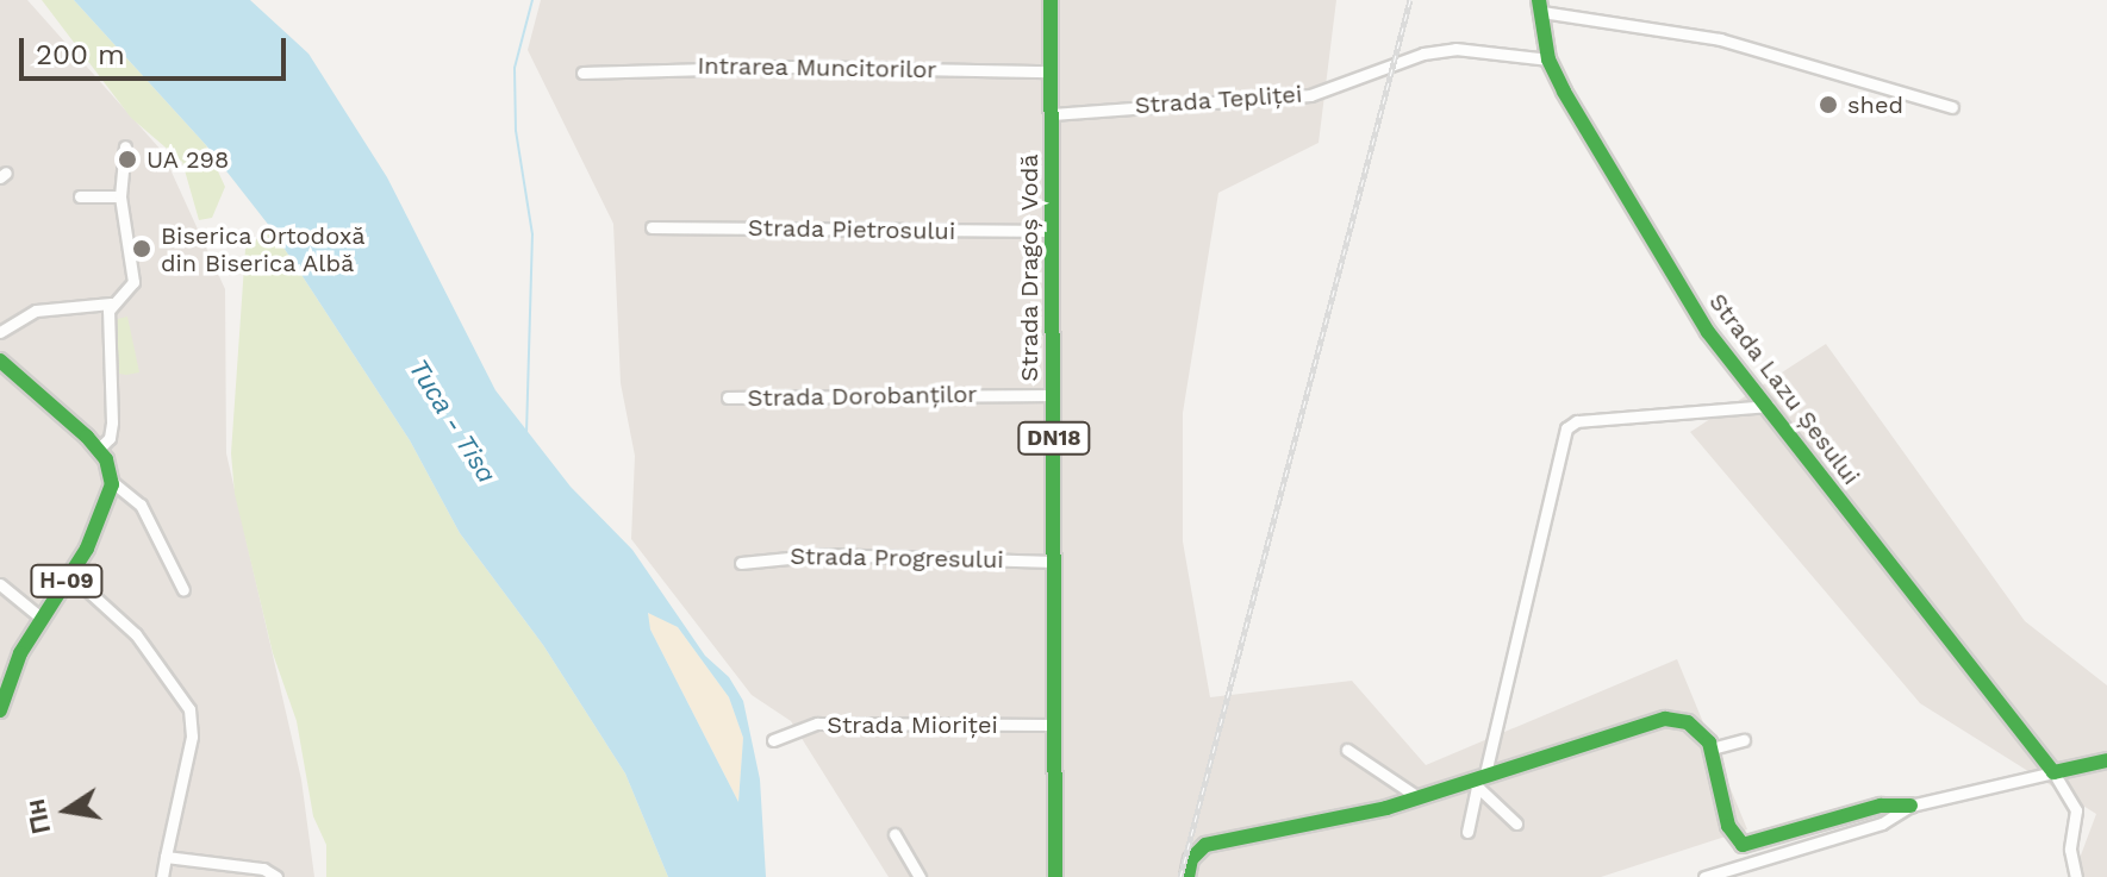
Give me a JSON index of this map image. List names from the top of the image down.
{
  "streets": {
    "street": [
      "Intrarea Muncitorilor",
      "Strada Tepliței",
      "Strada Pietrosului",
      "Strada Dragoș Vodă",
      "Strada Lazu Șesului",
      "Strada Dorobanților",
      "DN18",
      "Strada Progresului",
      "Н-09",
      "Strada Mioriței"
    ]
  },
  "crossings": [
    ["Intrarea Muncitorilor", "Strada Dragoș Vodă"],
    ["Strada Tepliței", "Strada Dragoș Vodă"],
    ["Strada Tepliței", "Strada Lazu Șesului"],
    ["Strada Pietrosului", "Strada Dragoș Vodă"],
    ["Strada Dragoș Vodă", "Strada Dorobanților"],
    ["Strada Dragoș Vodă", "Strada Progresului"],
    ["Strada Dragoș Vodă", "Strada Mioriței"]
  ],
  "water": ["Тиса - Tisa"],
  "places": ["shed", "UA 298", "Biserica Ortodoxă din Biserica Albă"],
  "scale_bar": "200 m",
  "north": "left"
}
